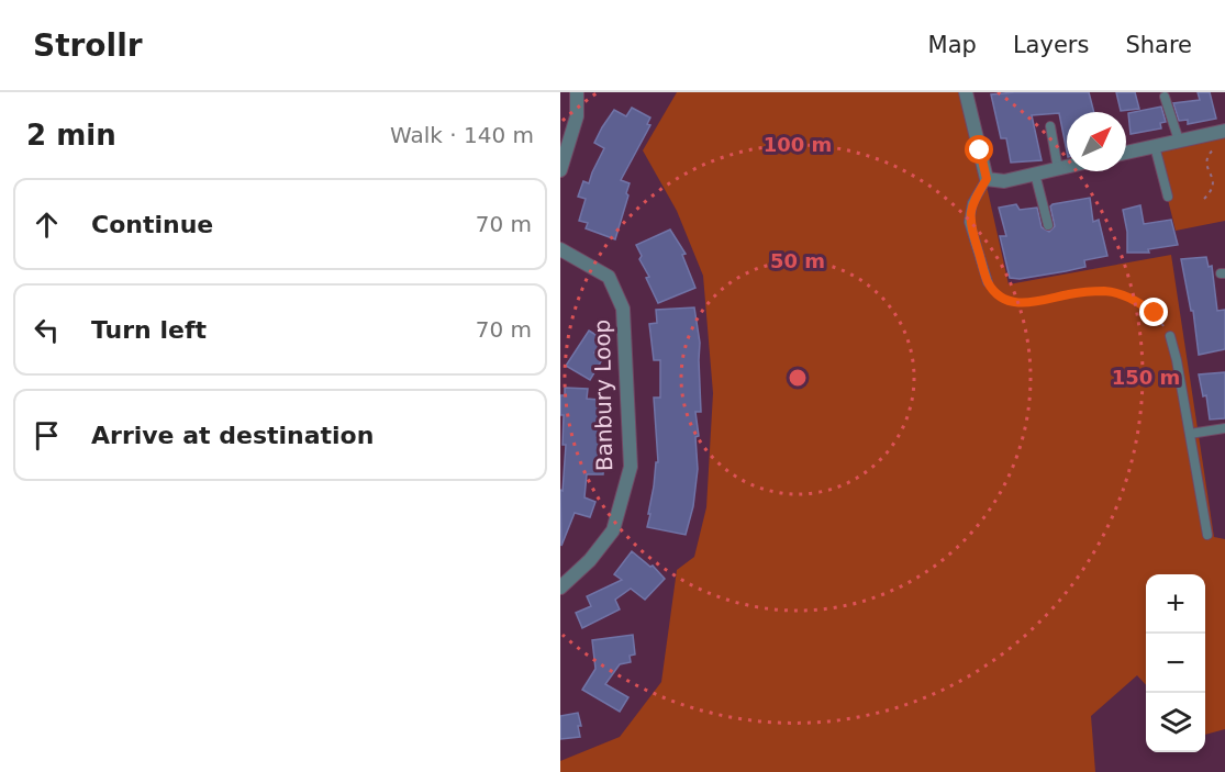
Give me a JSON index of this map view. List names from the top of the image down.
{
  "streets": {
    "street": ["Banbury Loop"]
  },
  "north": "top right",
  "page": {
    "header": "Strollr",
    "nav": ["Map", "Layers", "Share"],
    "heading": ["2 min", "Walk · 140 m"],
    "list": [
      ["Continue", "70 m"],
      ["Turn left", "70 m"],
      "Arrive at destination"
    ],
    "map_buttons": ["+", "−"]
  },
  "rings": ["100 m", "50 m", "150 m"]
}
